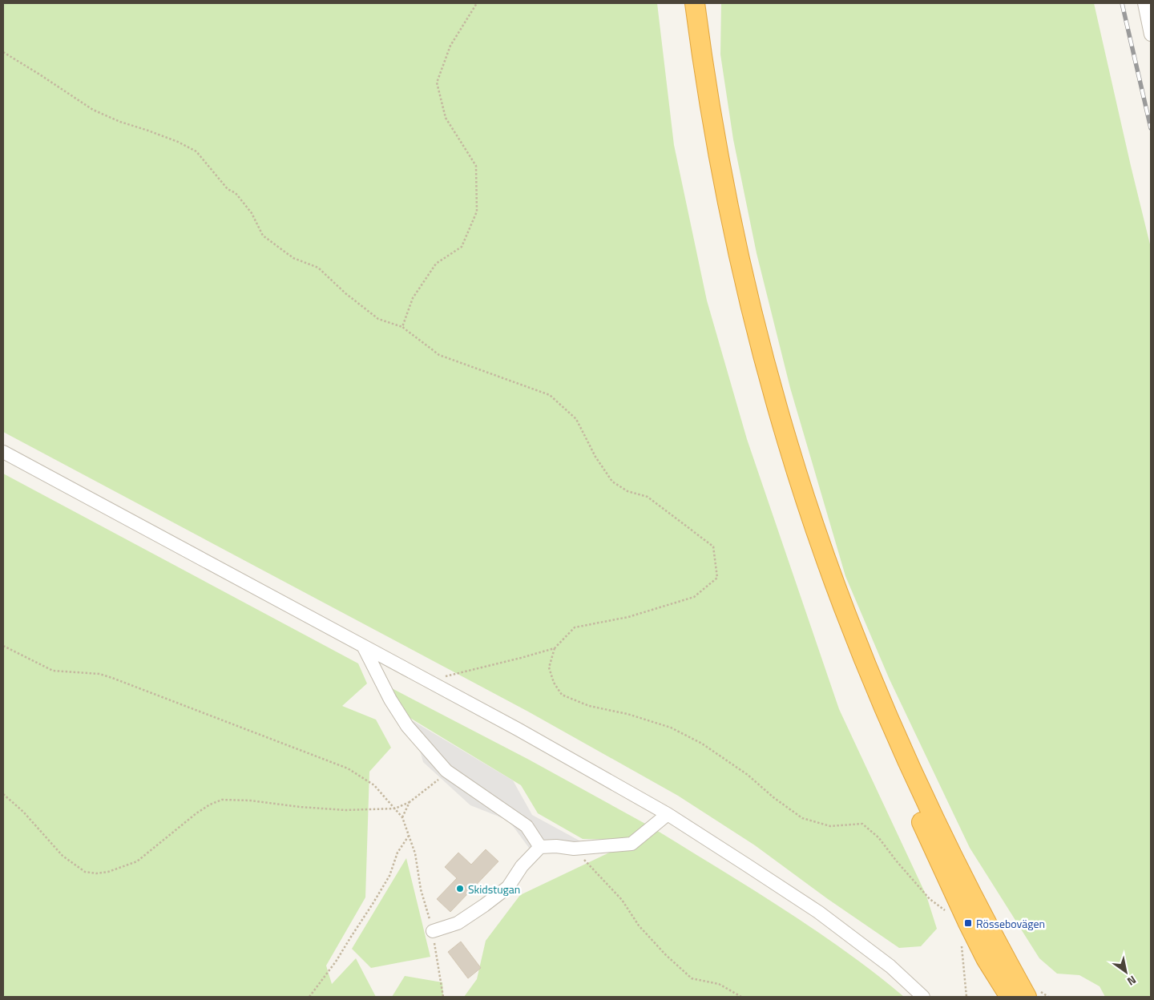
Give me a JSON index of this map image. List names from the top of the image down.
{
  "places": {
    "other": ["Skidstugan"],
    "transit": ["Rössebovägen"]
  },
  "north": "bottom right"
}
